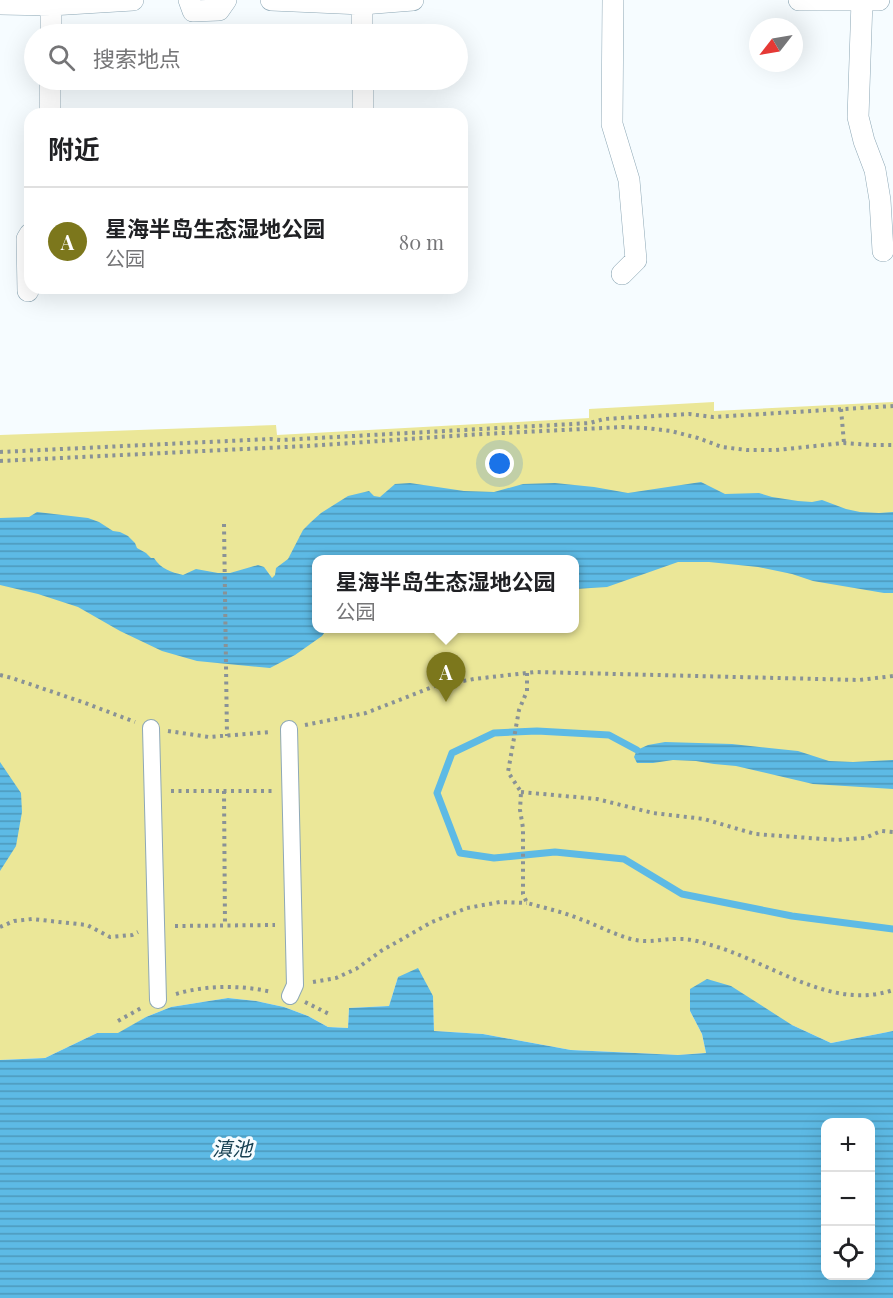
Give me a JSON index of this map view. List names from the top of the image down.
{
  "water": ["滇池"],
  "north": "bottom left",
  "page": {
    "search": "搜索地点",
    "heading": "附近",
    "list": [
      {
        "mark": "A",
        "name": "星海半岛生态湿地公园",
        "note": "公园",
        "value": "80 m"
      }
    ],
    "popup": ["星海半岛生态湿地公园", "公园"],
    "pins": "A",
    "map_buttons": ["+", "−"]
  }
}
